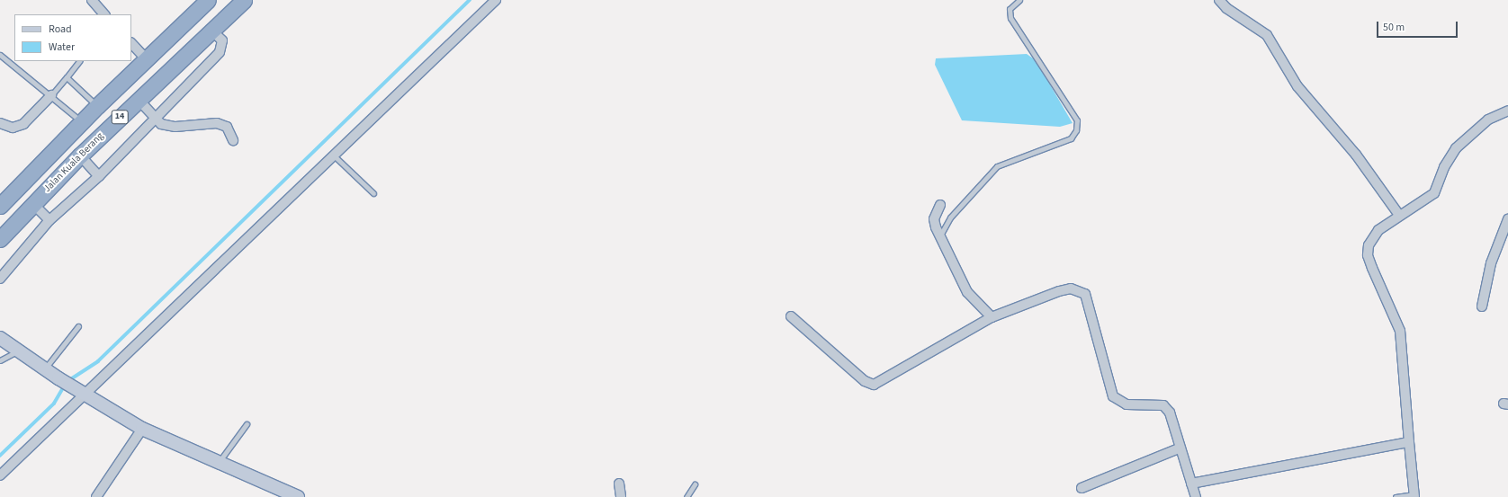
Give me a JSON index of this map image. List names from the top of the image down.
{
  "streets": {
    "highway": ["14", "Jalan Kuala Berang"]
  },
  "legend": ["Road", "Water"],
  "scale_bar": "50 m"
}
